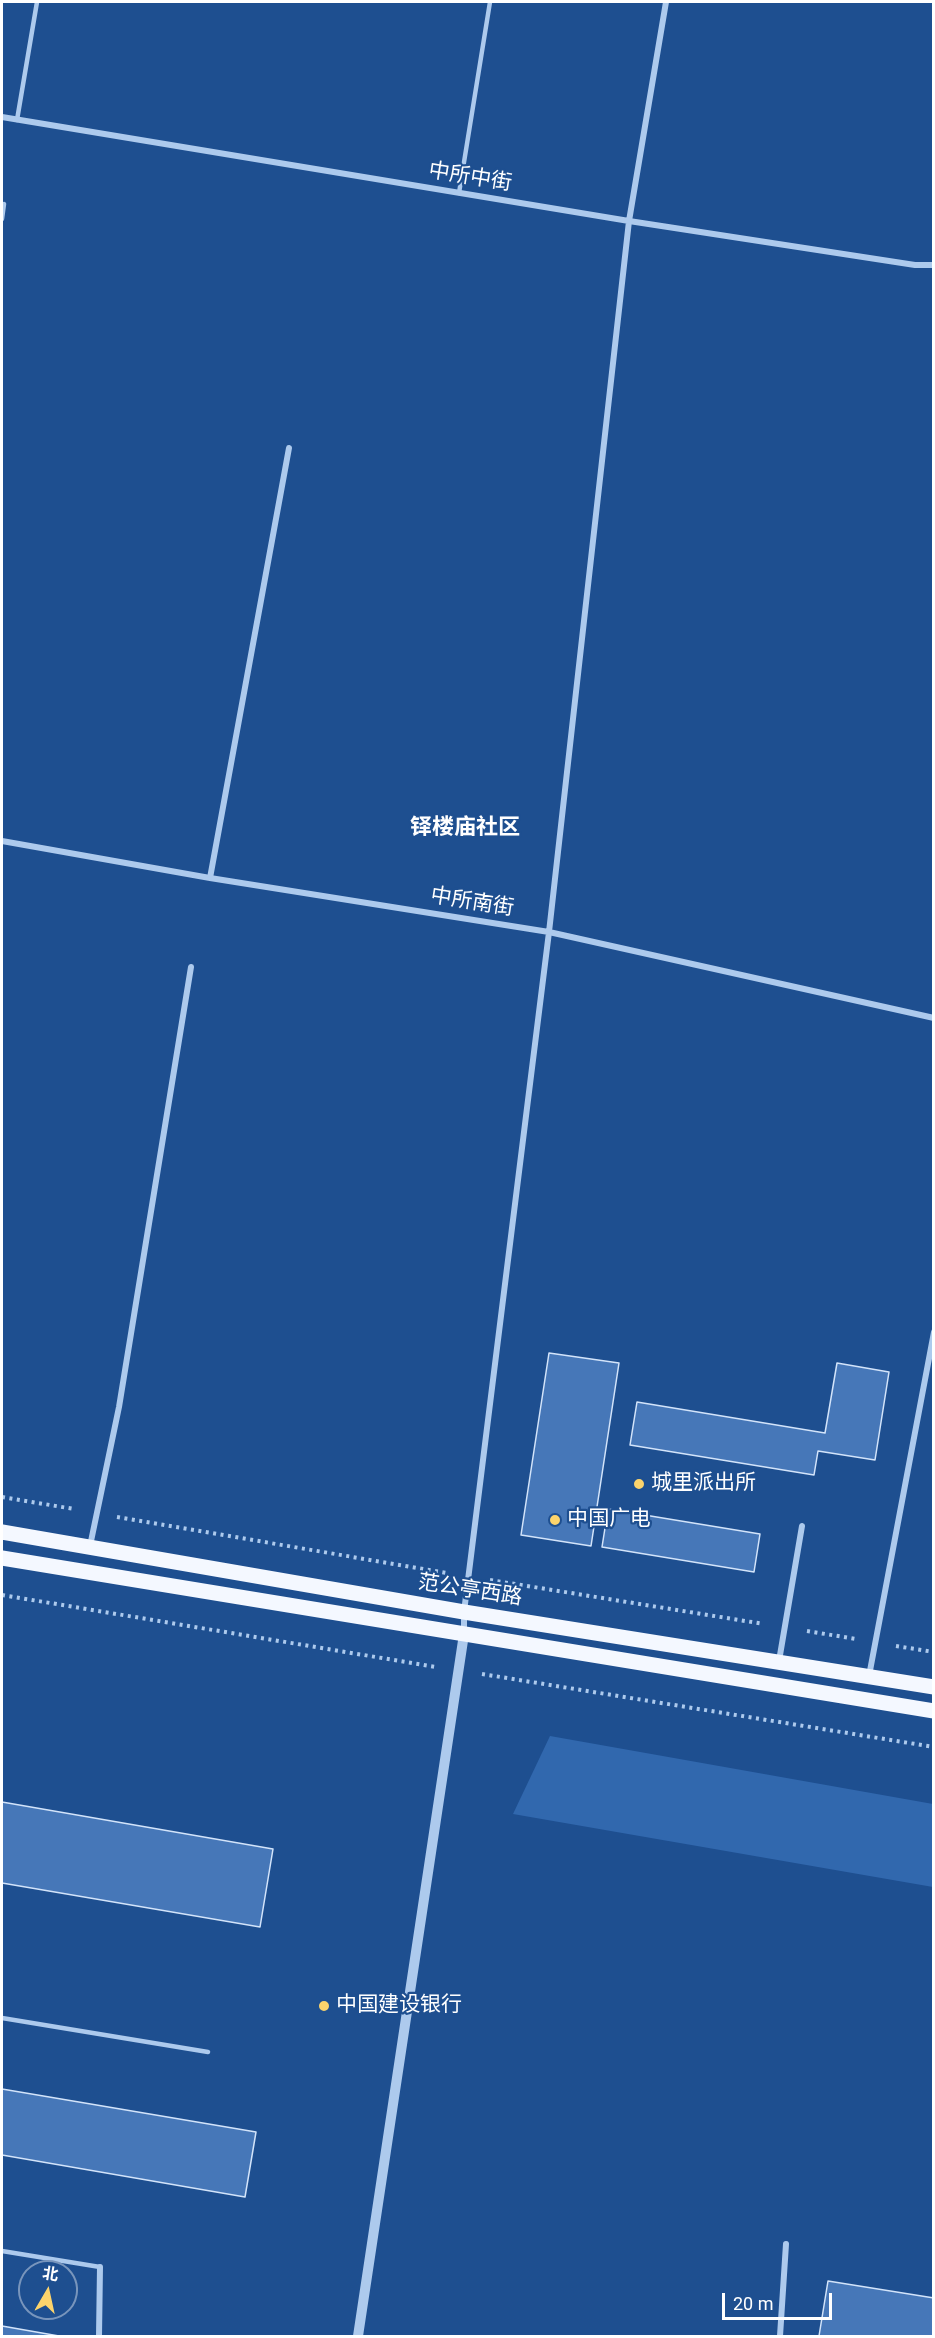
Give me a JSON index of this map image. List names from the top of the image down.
{
  "streets": {
    "main road": ["范公亭西路"],
    "street": ["中所中街", "中所南街"]
  },
  "districts": ["铎楼庙社区"],
  "places": ["城里派出所", "中国广电", "中国建设银行"],
  "scale_bar": "20 m",
  "north": "top"
}
